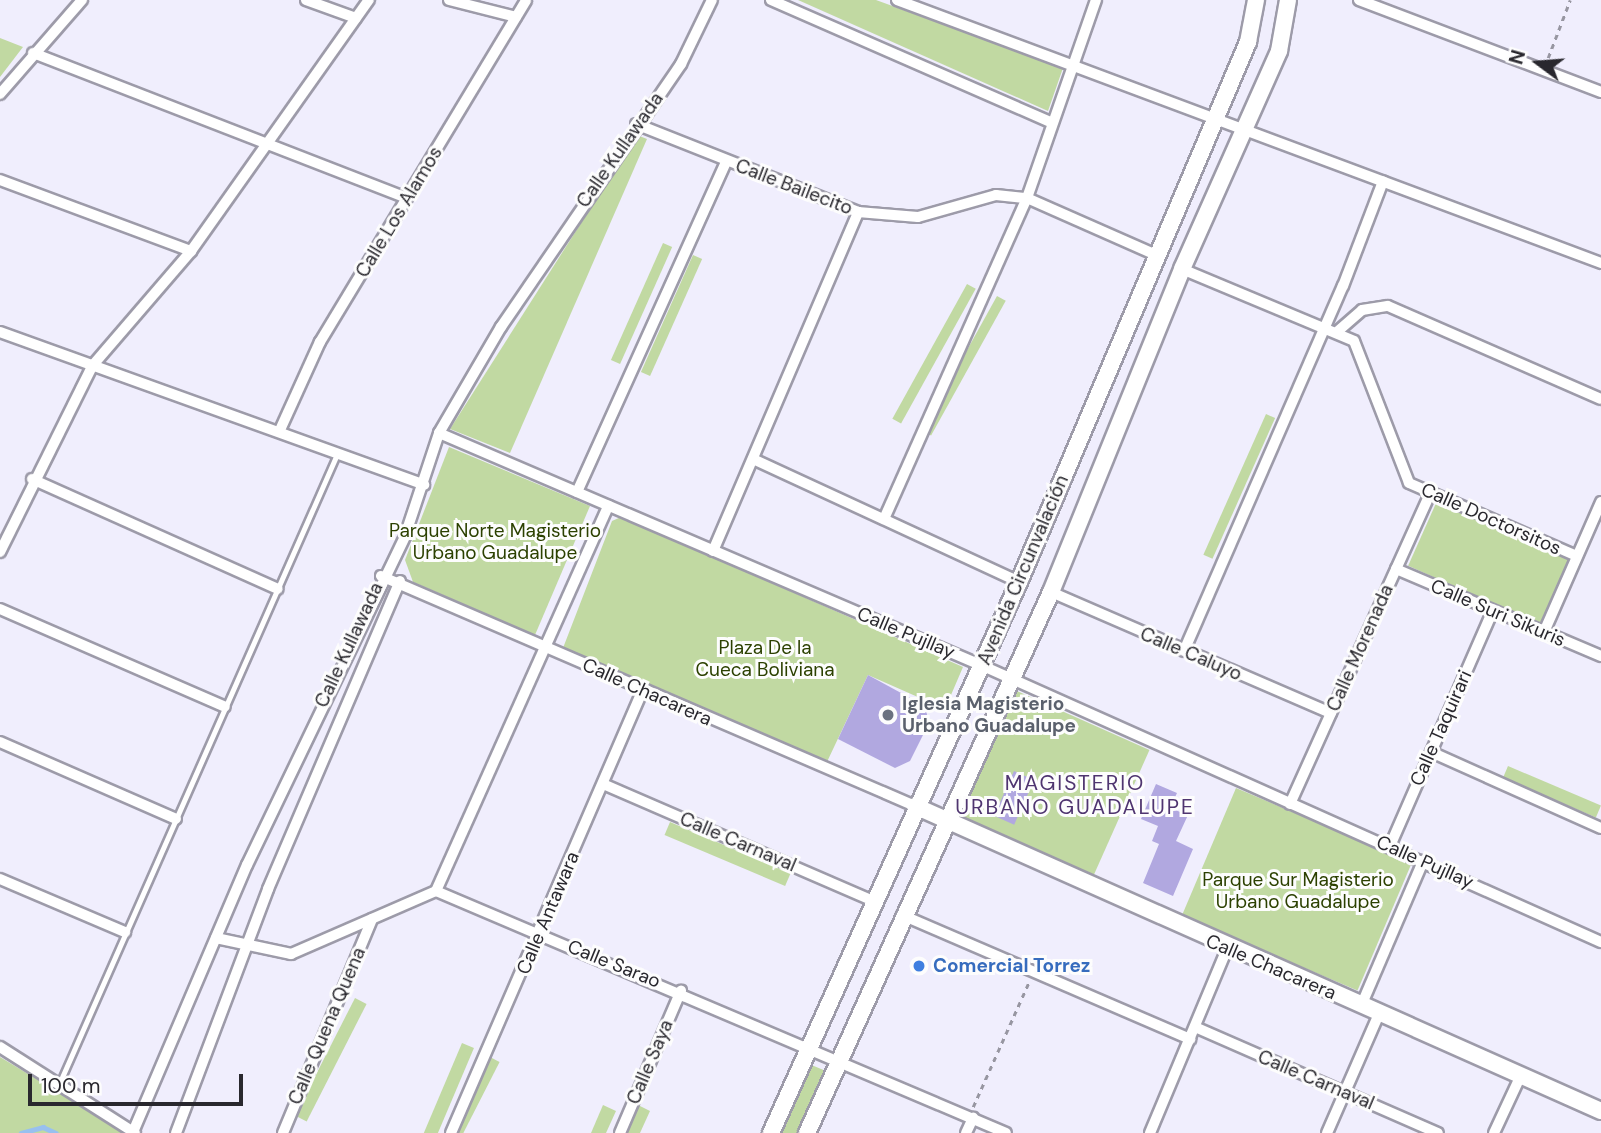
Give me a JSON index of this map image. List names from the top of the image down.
{
  "streets": {
    "main road": ["Avenida Circunvalación", "Calle Chacarera"],
    "street": [
      "Calle Kullawada",
      "Calle Bailecito",
      "Calle Los Alamos",
      "Calle Doctorsitos",
      "Calle Suri Sikuris",
      "Calle Pujllay",
      "Calle Morenada",
      "Calle Caluyo",
      "Calle Taquirari",
      "Calle Carnaval",
      "Calle Antawara",
      "Calle Sarao",
      "Calle Quena Quena",
      "Calle Saya"
    ]
  },
  "crossings": [
    ["Calle Kullawada", "Calle Bailecito"],
    ["Calle Kullawada", "Calle Pujllay"],
    ["Calle Kullawada", "Calle Chacarera"],
    ["Calle Bailecito", "Avenida Circunvalación"],
    ["Calle Doctorsitos", "Calle Morenada"],
    ["Avenida Circunvalación", "Calle Pujllay"],
    ["Avenida Circunvalación", "Calle Caluyo"],
    ["Avenida Circunvalación", "Calle Chacarera"],
    ["Avenida Circunvalación", "Calle Carnaval"],
    ["Avenida Circunvalación", "Calle Sarao"],
    ["Calle Suri Sikuris", "Calle Morenada"],
    ["Calle Suri Sikuris", "Calle Taquirari"],
    ["Calle Pujllay", "Calle Morenada"],
    ["Calle Pujllay", "Calle Taquirari"],
    ["Calle Morenada", "Calle Caluyo"],
    ["Calle Chacarera", "Calle Antawara"],
    ["Calle Carnaval", "Calle Antawara"],
    ["Calle Antawara", "Calle Sarao"],
    ["Calle Sarao", "Calle Saya"]
  ],
  "districts": ["MAGISTERIO URBANO GUADALUPE"],
  "parks": ["Parque Norte Magisterio Urbano Guadalupe", "Plaza De la Cueca Boliviana", "Parque Sur Magisterio Urbano Guadalupe"],
  "places": ["Iglesia Magisterio Urbano Guadalupe", "Comercial Torrez"],
  "scale_bar": "100 m",
  "north": "left"
}
